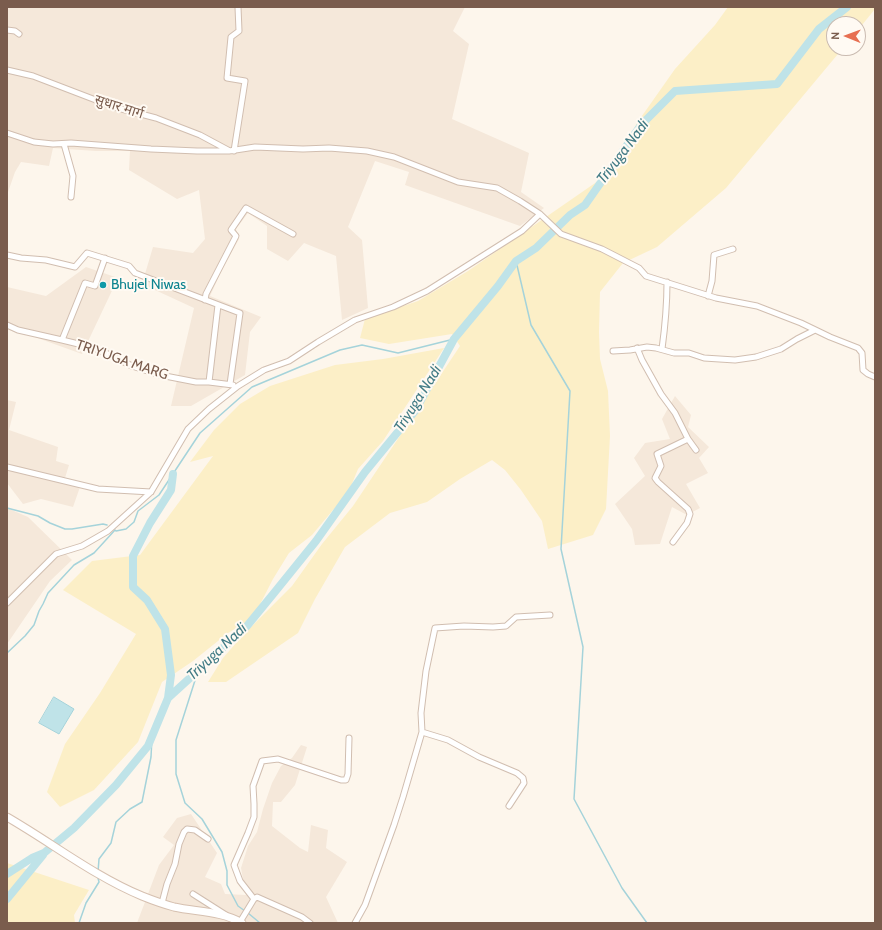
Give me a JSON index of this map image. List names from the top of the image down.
{
  "streets": {
    "street": ["सुधार मार्ग", "TRIYUGA MARG"]
  },
  "water": ["Triyuga Nadi"],
  "places": ["Bhujel Niwas"],
  "north": "left"
}
